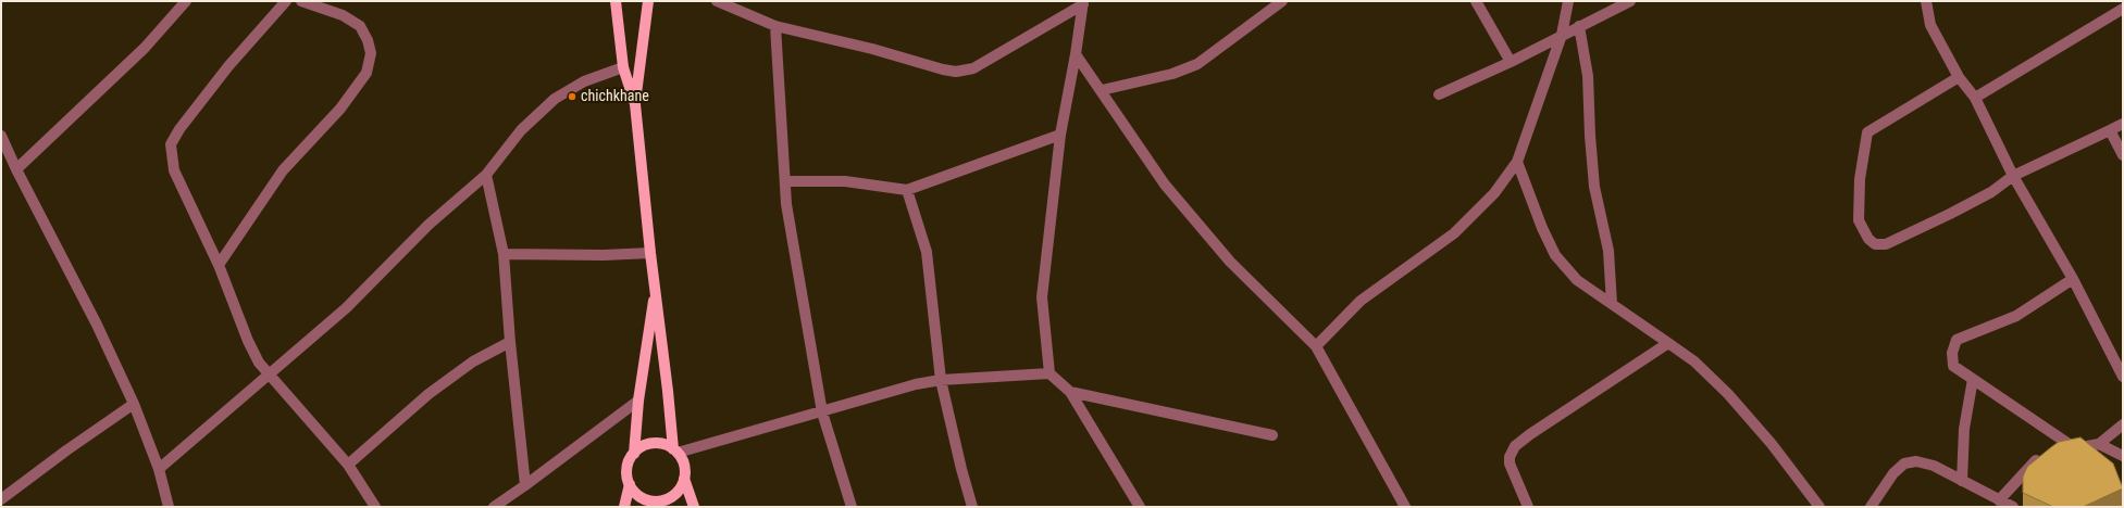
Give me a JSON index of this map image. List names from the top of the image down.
{
  "places": ["chichkhane"]
}
